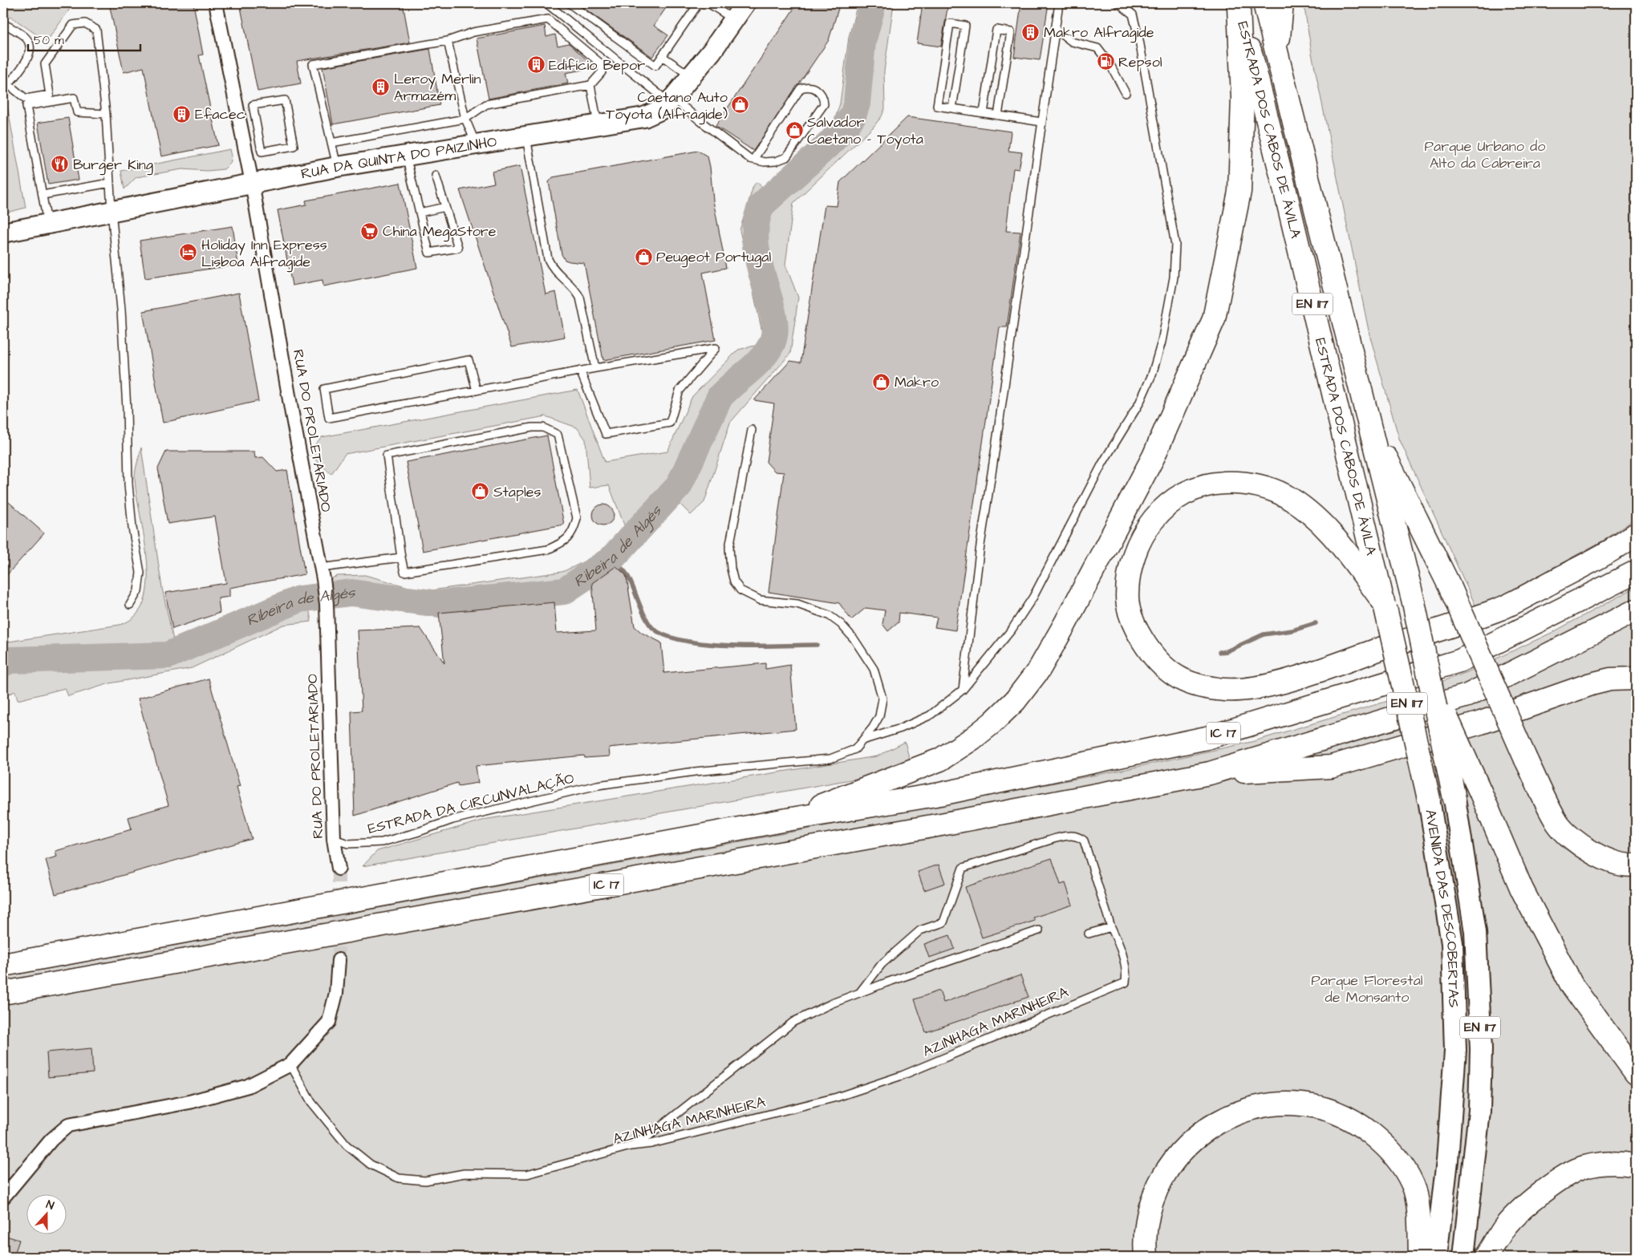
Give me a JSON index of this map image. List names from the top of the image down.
{
  "streets": {
    "highway": ["ESTRADA DOS CABOS DE ÁVILA", "EN 117", "IC 17"],
    "main road": ["AVENIDA DAS DESCOBERTAS"],
    "street": ["RUA DA QUINTA DO PAIZINHO", "RUA DO PROLETARIADO"],
    "lane": ["ESTRADA DA CIRCUNVALAÇÃO", "AZINHAGA MARINHEIRA"]
  },
  "crossings": [
    ["ESTRADA DOS CABOS DE ÁVILA", "EN 117"],
    ["RUA DA QUINTA DO PAIZINHO", "RUA DO PROLETARIADO"],
    ["EN 117", "AVENIDA DAS DESCOBERTAS"],
    ["RUA DO PROLETARIADO", "ESTRADA DA CIRCUNVALAÇÃO"]
  ],
  "water": ["Ribeira de Algés"],
  "parks": ["Parque Urbano do Alto da Cabreira", "Parque Florestal de Monsanto"],
  "places": {
    "building": [
      "Makro Alfragide",
      "Edifício Bepor",
      "Leroy Merlin Armazém",
      "Efacec"
    ],
    "fuel station": ["Repsol"],
    "shop": [
      "Caetano Auto Toyota (Alfragide)",
      "Salvador Caetano - Toyota",
      "Peugeot Portugal",
      "Makro",
      "Staples"
    ],
    "restaurant": ["Burger King"],
    "supermarket": ["China MegaStore"],
    "hotel": ["Holiday Inn Express Lisboa Alfragide"]
  },
  "scale_bar": "50 m",
  "north": "top"
}
